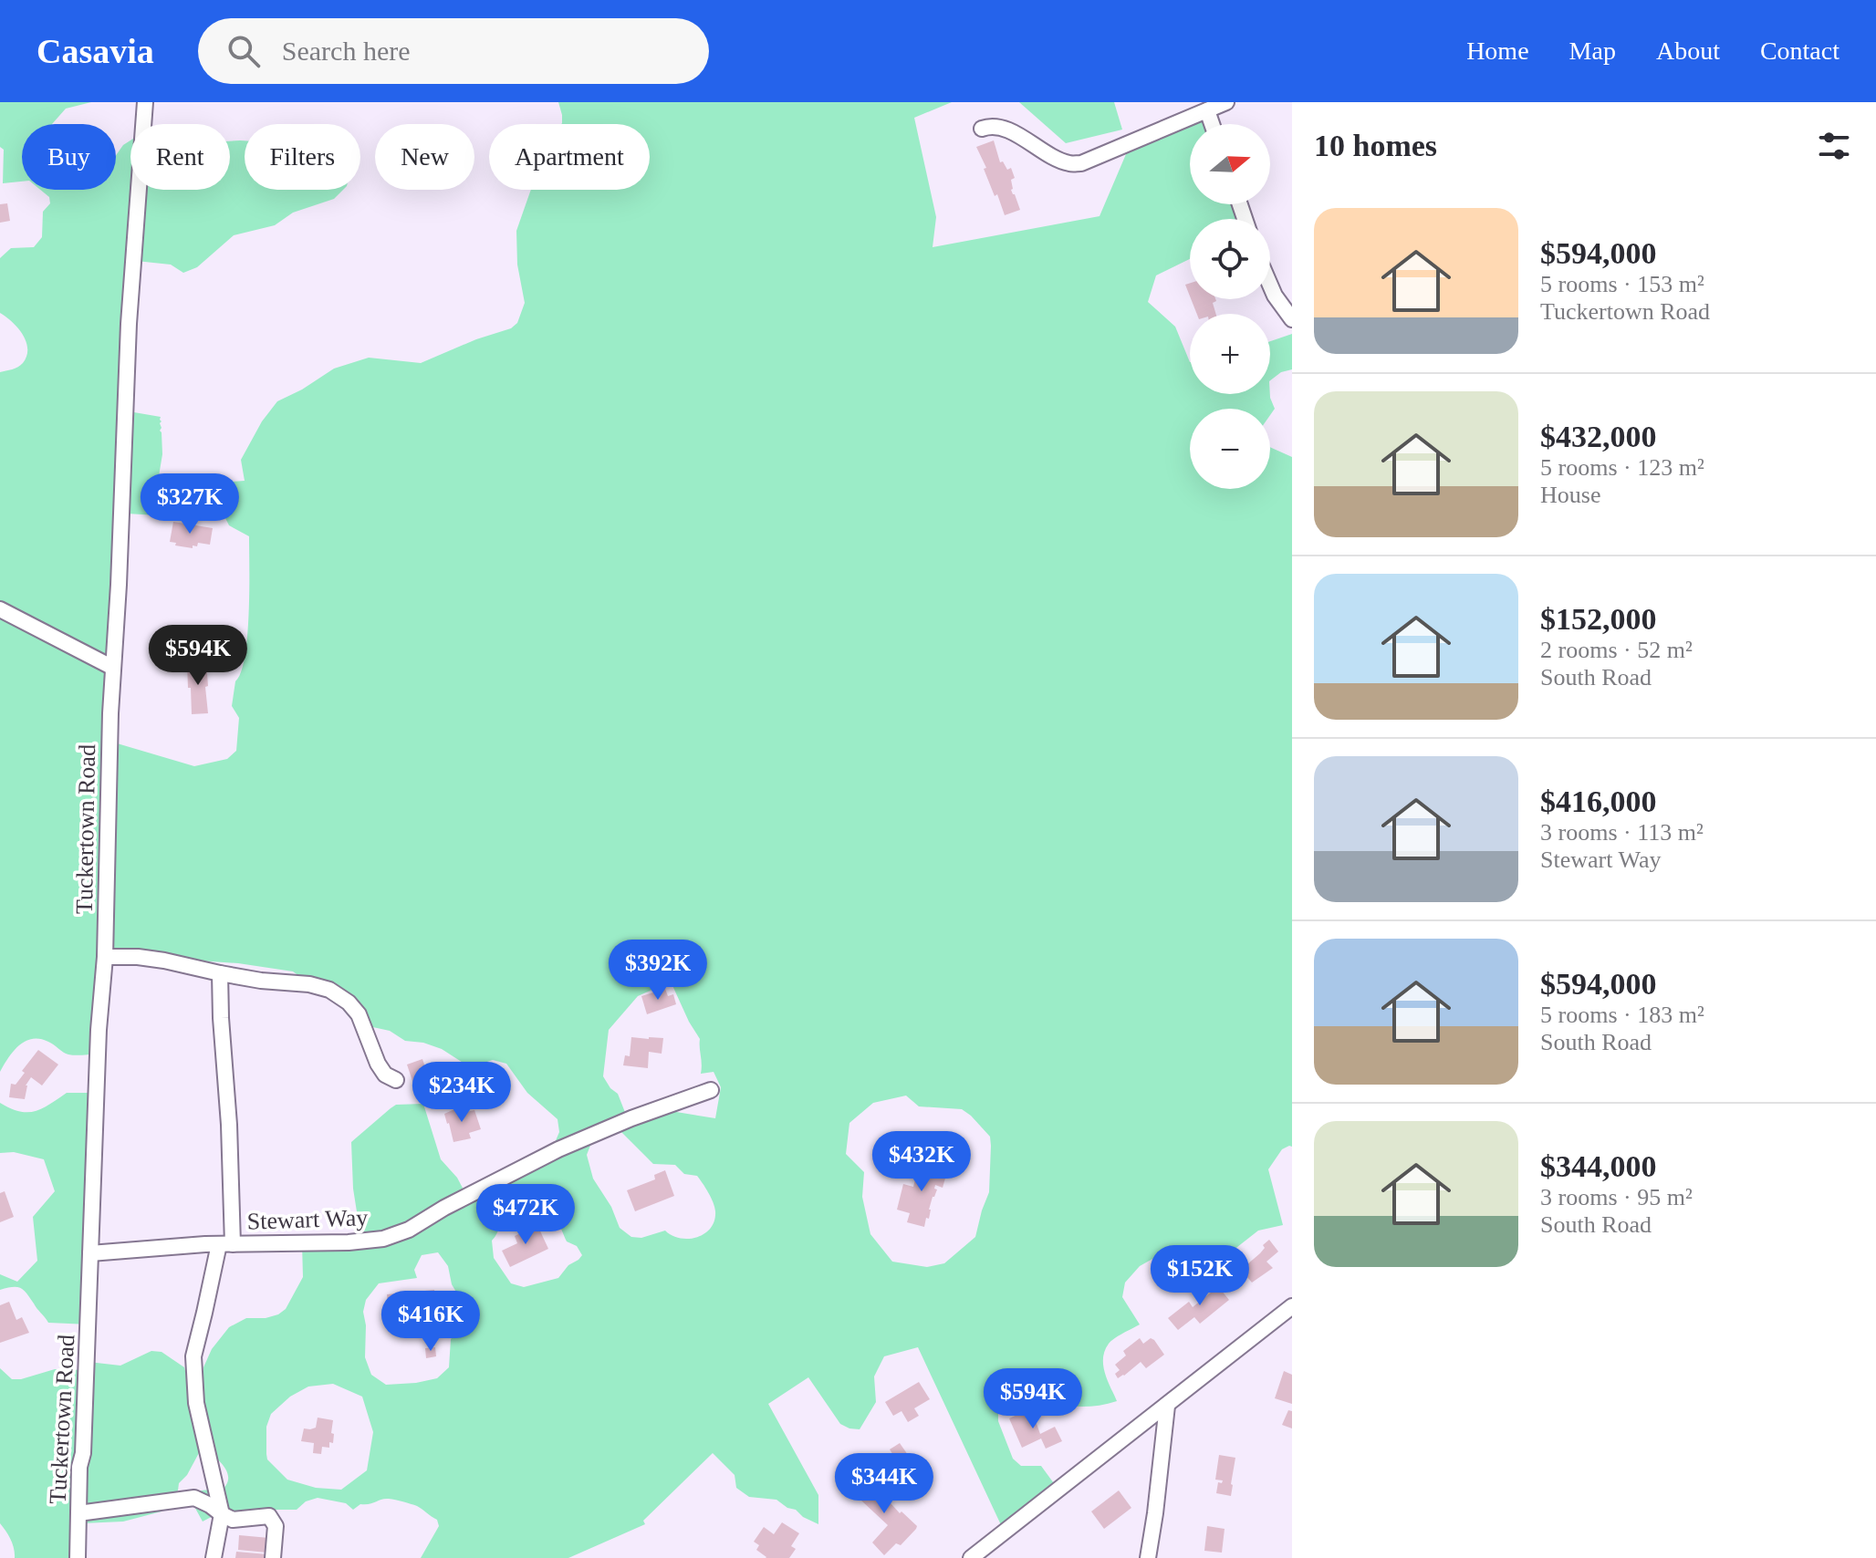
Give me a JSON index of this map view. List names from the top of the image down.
{
  "streets": {
    "street": ["Tuckertown Road", "Stewart Way"]
  },
  "crossings": [
    ["Tuckertown Road", "Stewart Way"]
  ],
  "north": "right",
  "page": {
    "header": "Casavia",
    "search": "Search here",
    "nav": [
      "Home",
      "Map",
      "About",
      "Contact"
    ],
    "heading": "10 homes",
    "map_buttons": ["+", "−"],
    "chip": [
      "Buy",
      "Rent",
      "Filters",
      "New",
      "Apartment"
    ],
    "list": [
      {
        "name": "$594,000",
        "note": "5 rooms · 153 m² · Tuckertown Road"
      },
      {
        "name": "$432,000",
        "note": "5 rooms · 123 m² · House"
      },
      {
        "name": "$152,000",
        "note": "2 rooms · 52 m² · South Road"
      },
      {
        "name": "$416,000",
        "note": "3 rooms · 113 m² · Stewart Way"
      },
      {
        "name": "$594,000",
        "note": "5 rooms · 183 m² · South Road"
      },
      {
        "name": "$344,000",
        "note": "3 rooms · 95 m² · South Road"
      }
    ],
    "price": [
      "$327K",
      "$594K",
      "$392K",
      "$234K",
      "$432K",
      "$472K",
      "$152K",
      "$416K",
      "$594K",
      "$344K"
    ]
  }
}
